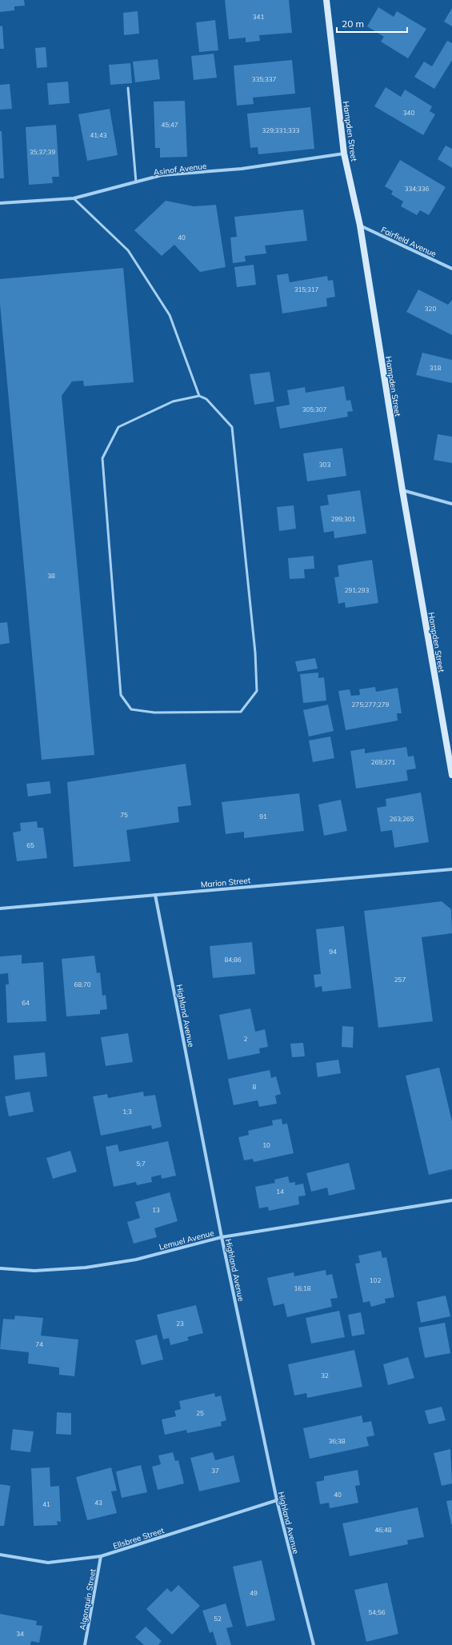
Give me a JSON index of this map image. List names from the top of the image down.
{
  "streets": {
    "main road": ["Hampden Street"],
    "street": [
      "Asinof Avenue",
      "Fairfield Avenue",
      "Marion Street",
      "Highland Avenue",
      "Lemuel Avenue",
      "Ellsbree Street",
      "Algonquin Street"
    ]
  },
  "crossings": [
    ["Hampden Street", "Asinof Avenue"],
    ["Hampden Street", "Fairfield Avenue"],
    ["Marion Street", "Highland Avenue"],
    ["Highland Avenue", "Lemuel Avenue"],
    ["Highland Avenue", "Ellsbree Street"],
    ["Ellsbree Street", "Algonquin Street"]
  ],
  "house_numbers": [
    "341",
    "335;337",
    "340",
    "45;47",
    "329;331;333",
    "41;43",
    "35;37;39",
    "334;336",
    "40",
    "315;317",
    "320",
    "318",
    "305;307",
    "303",
    "299;301",
    "38",
    "291;293",
    "275;277;279",
    "269;271",
    "75",
    "91",
    "263;265",
    "65",
    "94",
    "84;86",
    "257",
    "68;70",
    "64",
    "2",
    "8",
    "1;3",
    "10",
    "5;7",
    "14",
    "13",
    "102",
    "16;18",
    "23",
    "74",
    "32",
    "25",
    "36;38",
    "37",
    "40",
    "43",
    "41",
    "46;48",
    "49",
    "54;56",
    "52",
    "34"
  ],
  "scale_bar": "20 m"
}
